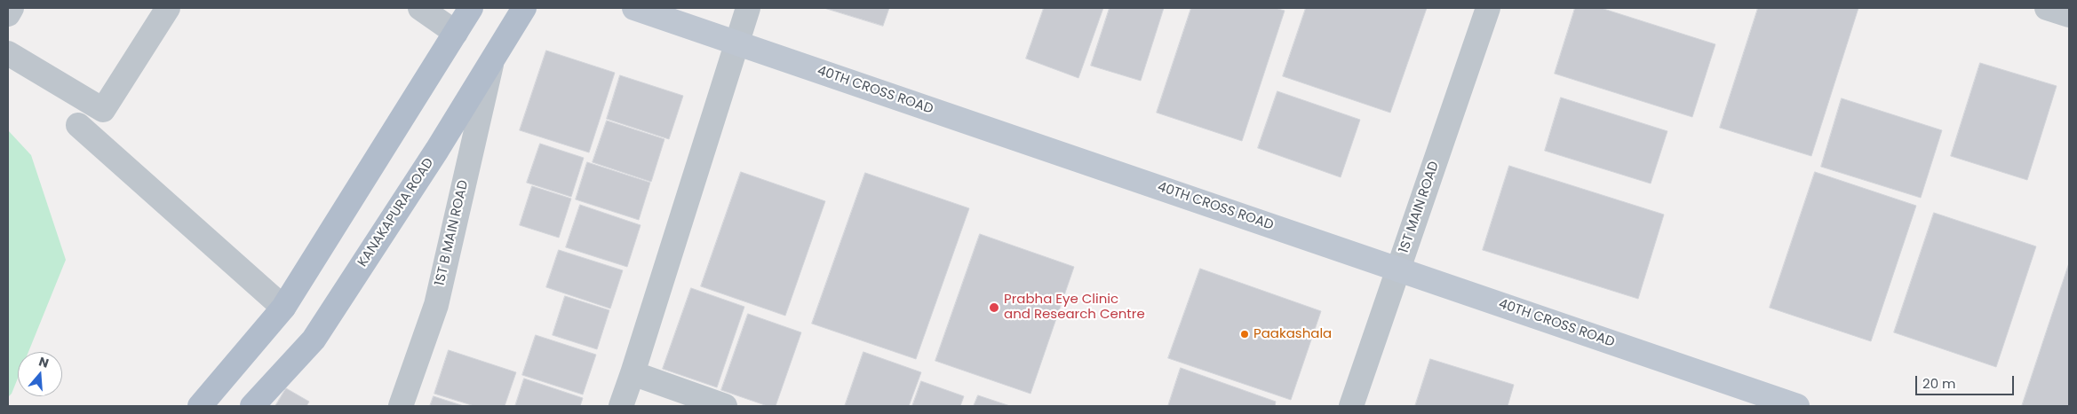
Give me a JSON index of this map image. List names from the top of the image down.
{
  "streets": {
    "main road": ["KANAKAPURA ROAD"],
    "street": ["40TH CROSS ROAD", "1ST MAIN ROAD", "1ST B MAIN ROAD"]
  },
  "crossings": [
    ["40TH CROSS ROAD", "1ST MAIN ROAD"],
    ["KANAKAPURA ROAD", "1ST B MAIN ROAD"]
  ],
  "places": ["Prabha Eye Clinic and Research Centre", "Paakashala"],
  "scale_bar": "20 m",
  "north": "top"
}
